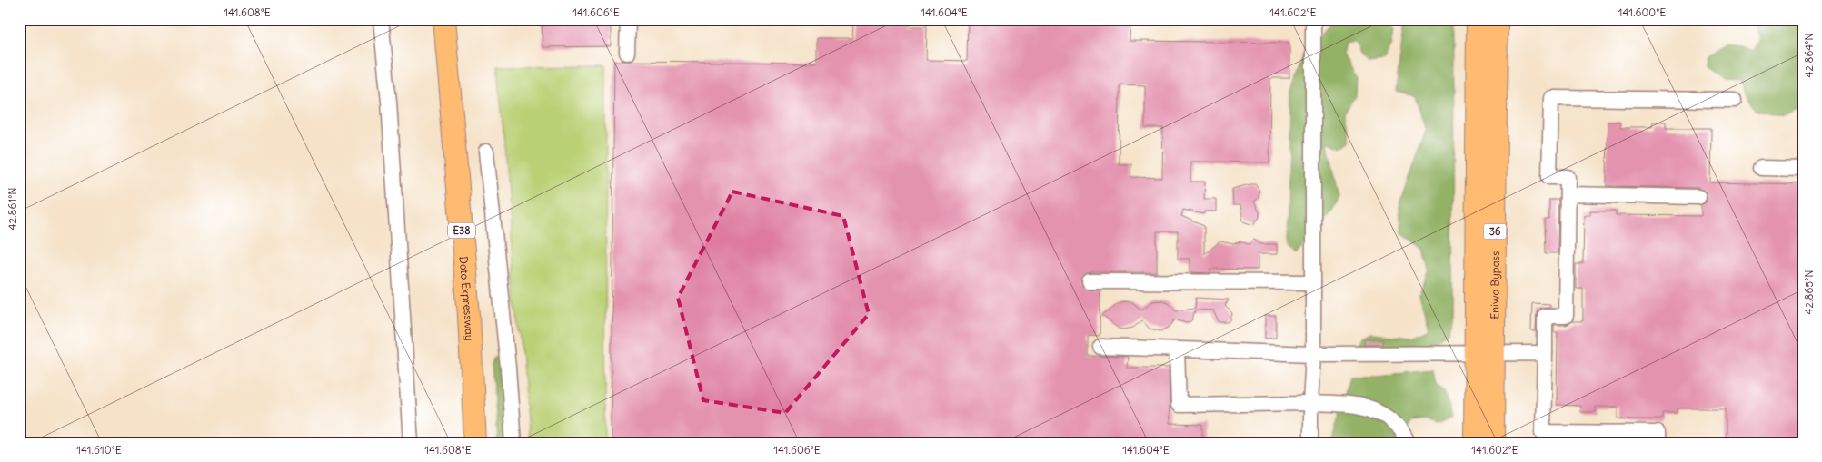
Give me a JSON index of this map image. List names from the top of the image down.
{
  "streets": {
    "highway": [
      "E38",
      "36",
      "Eniwa Bypass",
      "Doto Expressway"
    ]
  },
  "coordinates": [
    "141.608°E",
    "141.606°E",
    "141.604°E",
    "141.602°E",
    "141.600°E",
    "42.864°N",
    "42.861°N",
    "42.865°N",
    "141.610°E"
  ]
}
